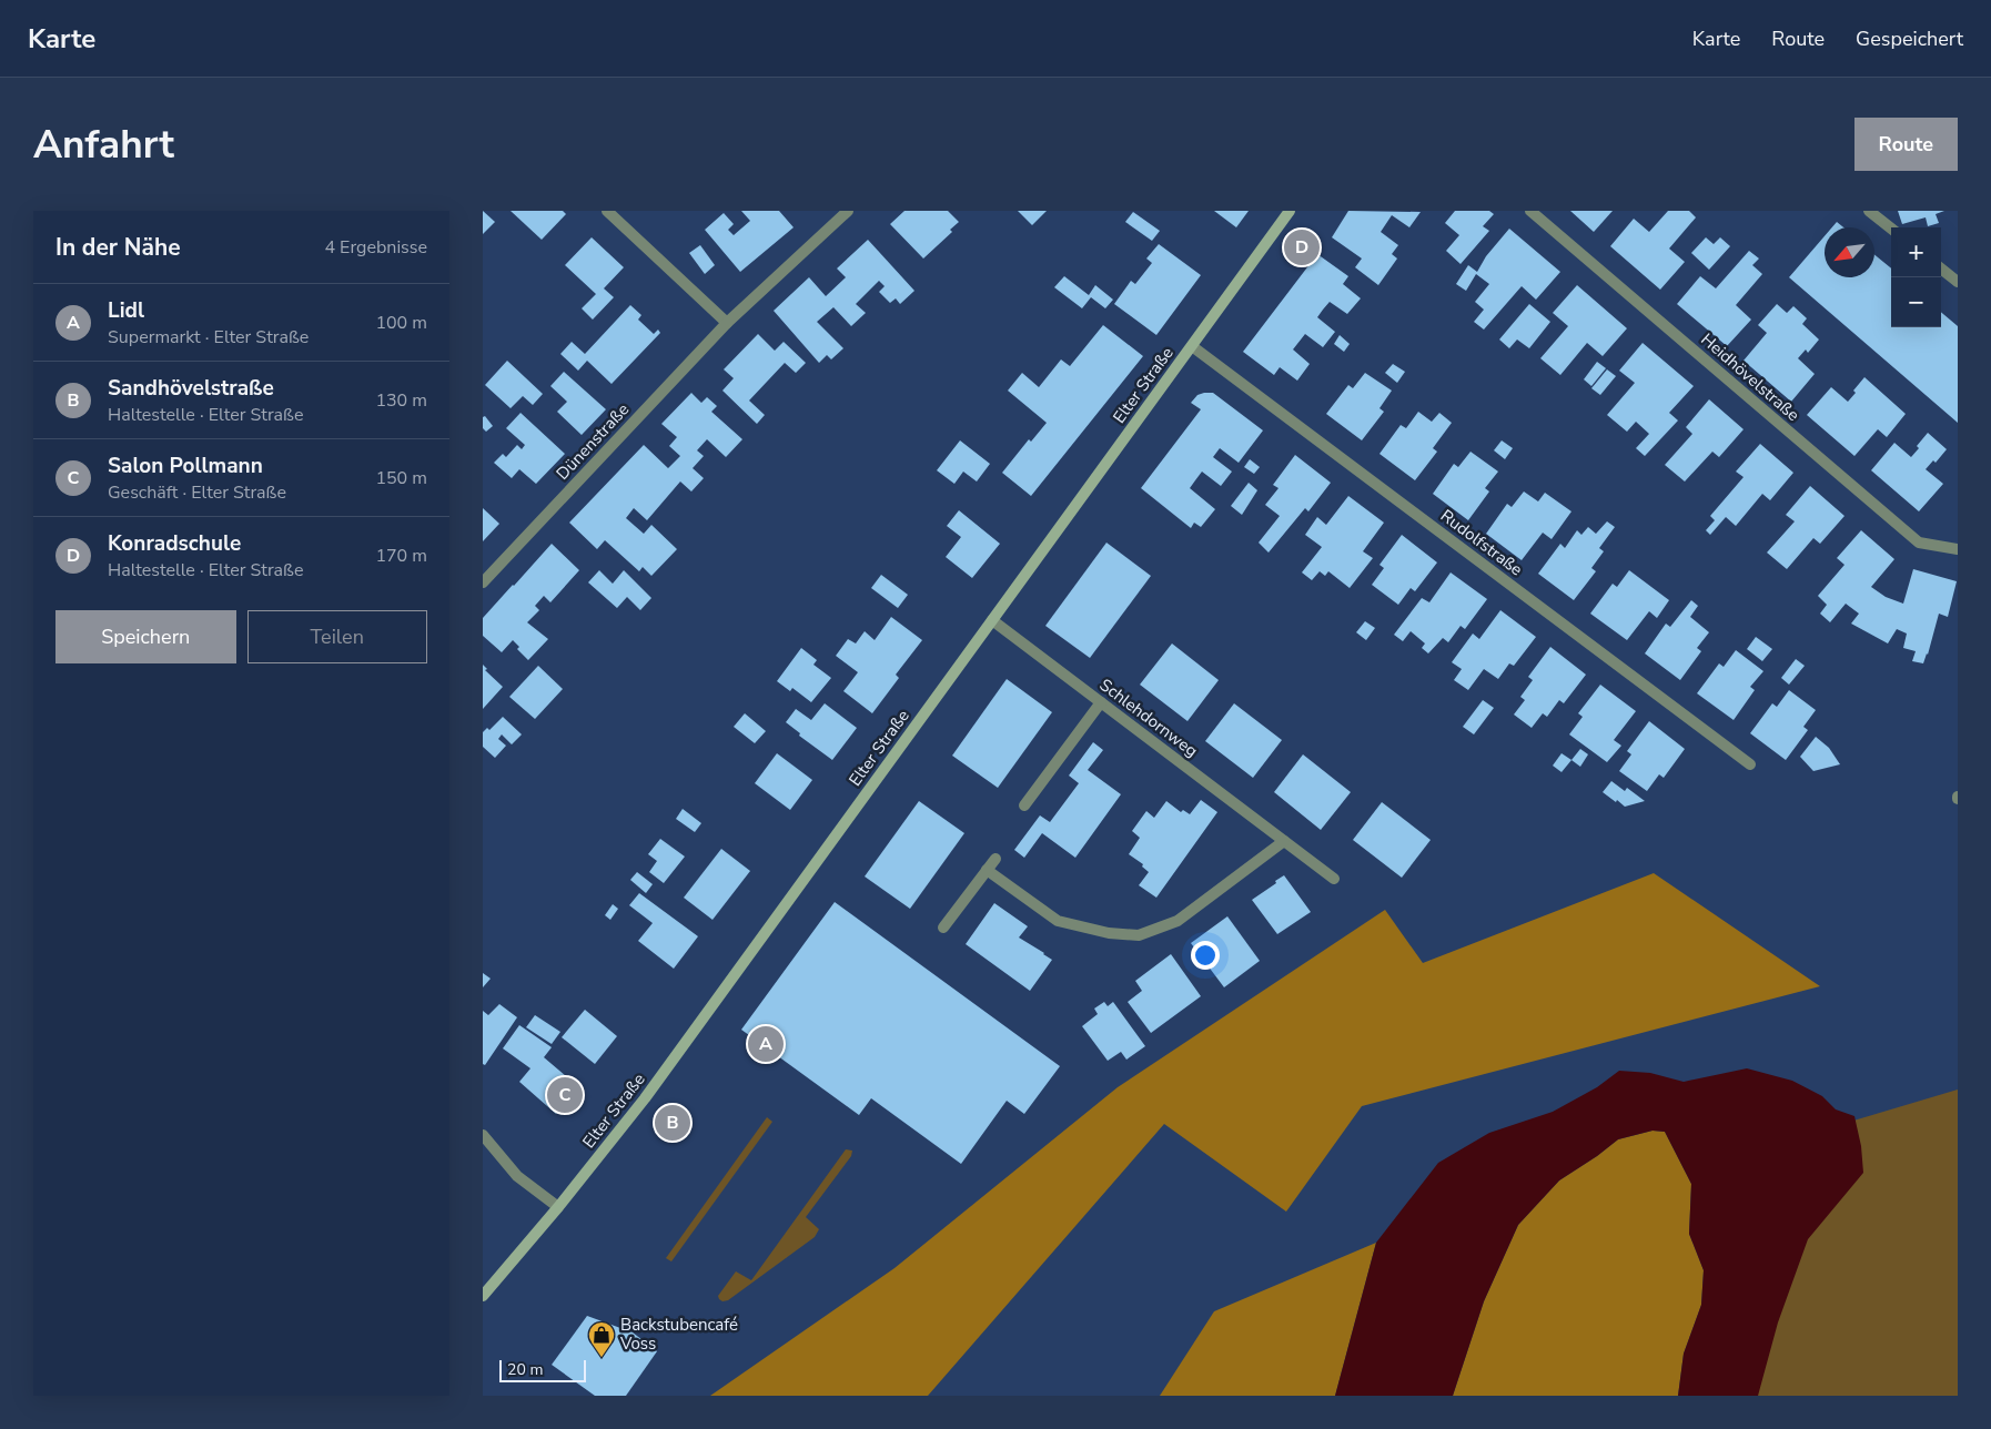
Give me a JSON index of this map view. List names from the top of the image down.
{
  "streets": {
    "main road": ["Elter Straße"],
    "street": [
      "Heidhövelstraße",
      "Dünenstraße",
      "Rudolfstraße",
      "Schlehdornweg"
    ]
  },
  "crossings": [
    ["Elter Straße", "Rudolfstraße"],
    ["Elter Straße", "Schlehdornweg"]
  ],
  "places": {
    "shop": ["Backstubencafé Voss"]
  },
  "scale_bar": "20 m",
  "north": "bottom left",
  "page": {
    "header": "Karte",
    "nav": ["Karte", "Route", "Gespeichert"],
    "buttons": [
      "Route",
      ["Speichern", "Teilen"]
    ],
    "title": "Anfahrt",
    "heading": ["In der Nähe", "4 Ergebnisse"],
    "map_buttons": ["+", "−"],
    "pins": [
      "D",
      "A",
      "C",
      "B"
    ],
    "list": [
      {
        "mark": "A",
        "name": "Lidl",
        "note": "Supermarkt · Elter Straße",
        "value": "100 m"
      },
      {
        "mark": "B",
        "name": "Sandhövelstraße",
        "note": "Haltestelle · Elter Straße",
        "value": "130 m"
      },
      {
        "mark": "C",
        "name": "Salon Pollmann",
        "note": "Geschäft · Elter Straße",
        "value": "150 m"
      },
      {
        "mark": "D",
        "name": "Konradschule",
        "note": "Haltestelle · Elter Straße",
        "value": "170 m"
      }
    ],
    "scale": "20 m"
  }
}
